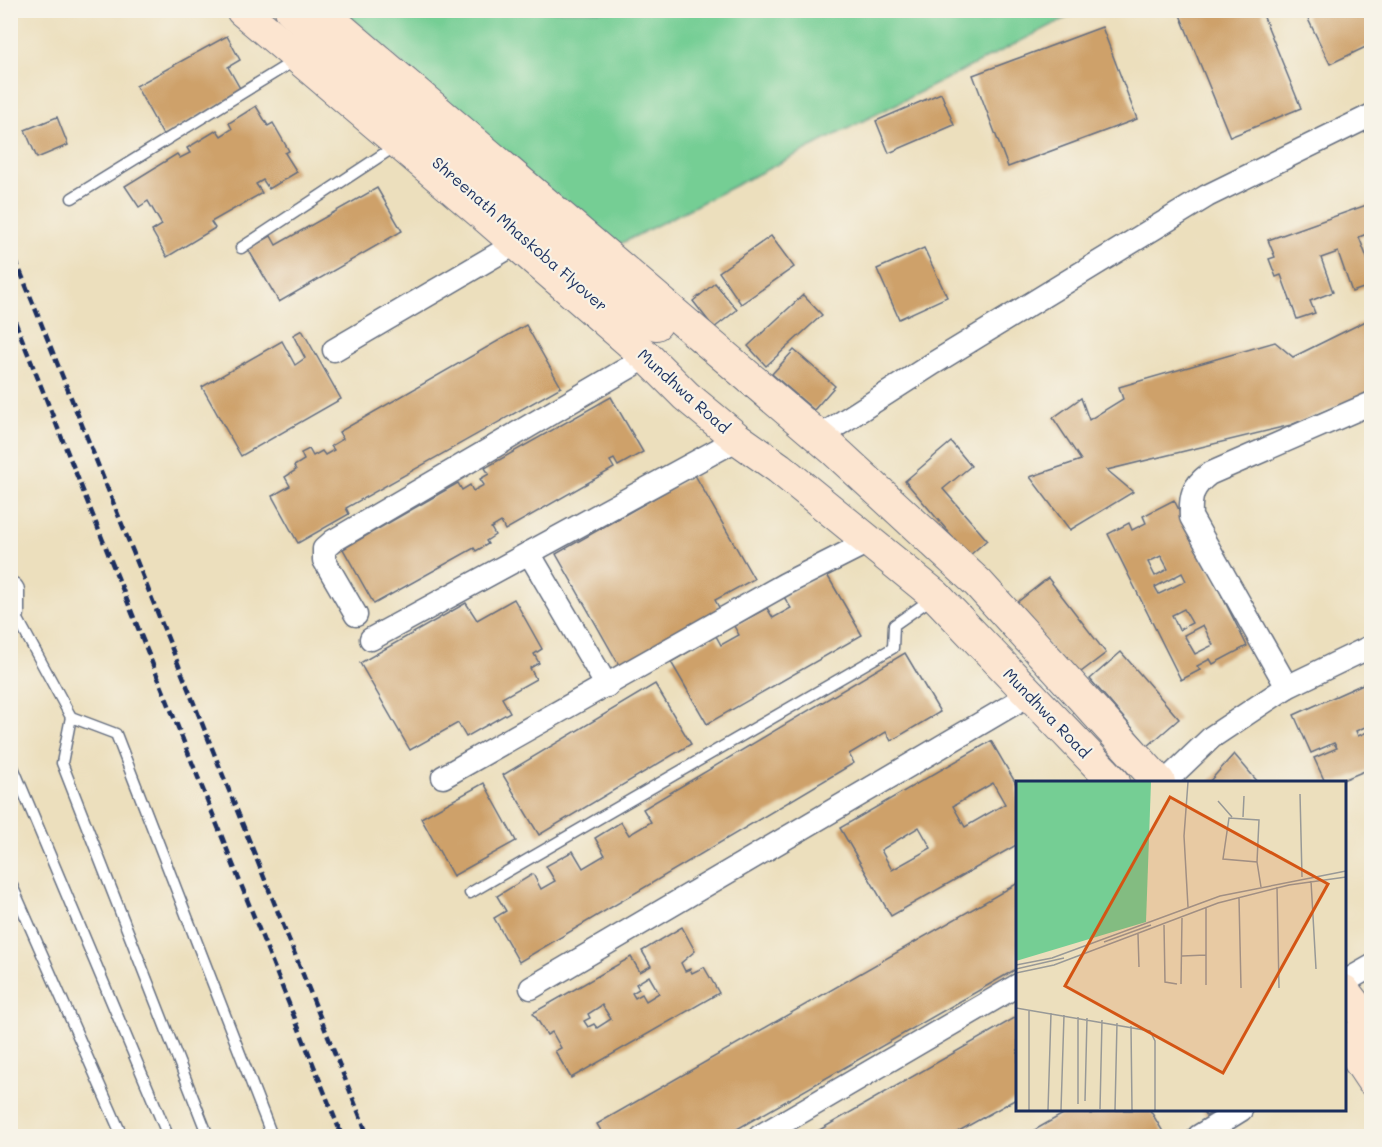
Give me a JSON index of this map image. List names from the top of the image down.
{
  "streets": {
    "main road": ["Shreenath Mhaskoba Flyover", "Mundhwa Road"]
  },
  "crossings": [
    ["Shreenath Mhaskoba Flyover", "Mundhwa Road"]
  ]
}
